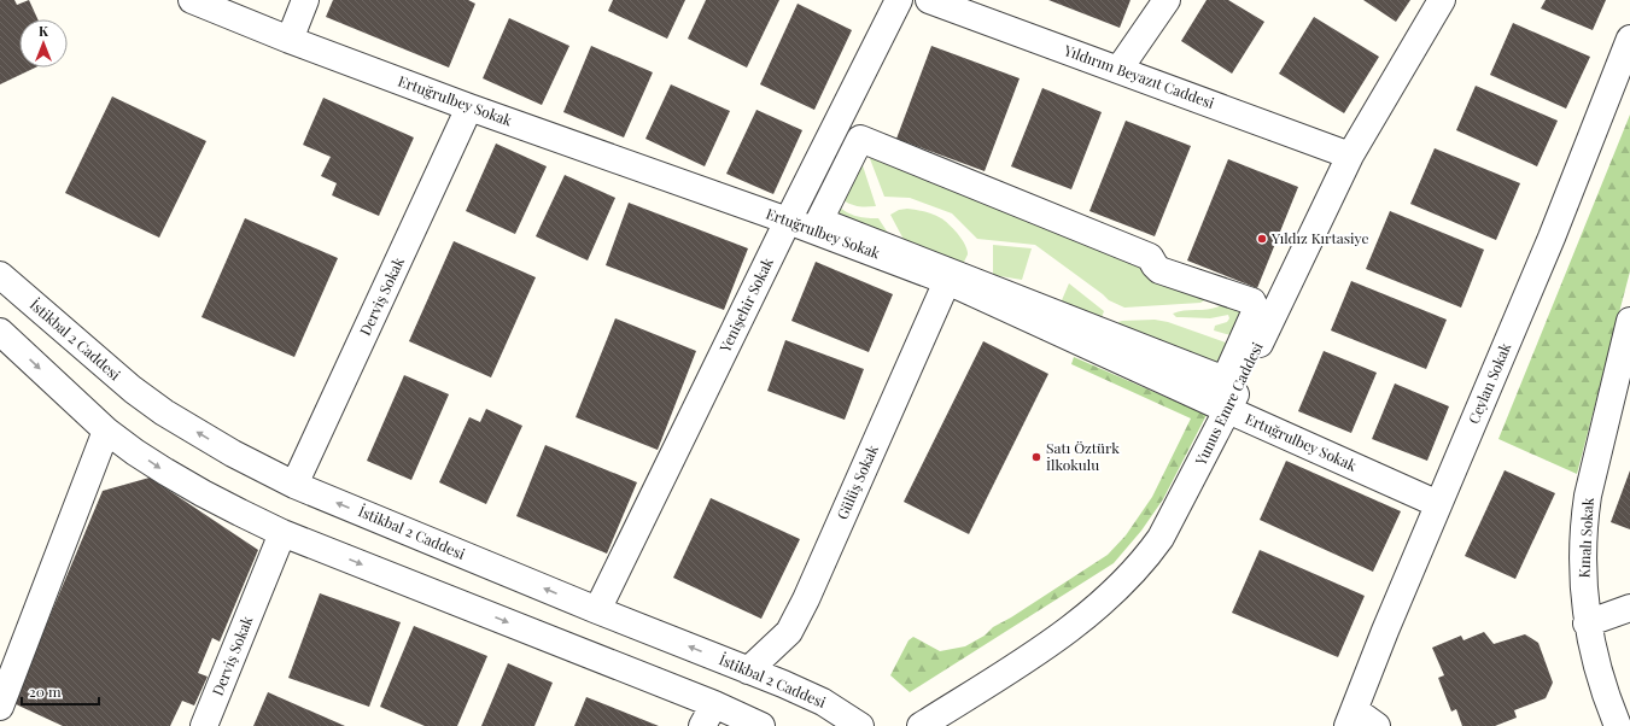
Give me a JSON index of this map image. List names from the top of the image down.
{
  "streets": {
    "street": [
      "Yıldırım Beyazıt Caddesi",
      "Ertuğrulbey Sokak",
      "Derviş Sokak",
      "Yenişehir Sokak",
      "İstikbal 2 Caddesi",
      "Ceylan Sokak",
      "Yunus Emre Caddesi",
      "Gülüş Sokak",
      "Kınalı Sokak"
    ]
  },
  "crossings": [
    ["Yıldırım Beyazıt Caddesi", "Yunus Emre Caddesi"],
    ["Ertuğrulbey Sokak", "Derviş Sokak"],
    ["Ertuğrulbey Sokak", "Yenişehir Sokak"],
    ["Ertuğrulbey Sokak", "Ceylan Sokak"],
    ["Ertuğrulbey Sokak", "Yunus Emre Caddesi"],
    ["Ertuğrulbey Sokak", "Gülüş Sokak"],
    ["Derviş Sokak", "İstikbal 2 Caddesi"],
    ["Yenişehir Sokak", "İstikbal 2 Caddesi"],
    ["İstikbal 2 Caddesi", "Gülüş Sokak"]
  ],
  "places": ["Yıldız Kırtasiye", "Satı Öztürk İlkokulu"],
  "scale_bar": "20 m",
  "north": "top"
}
